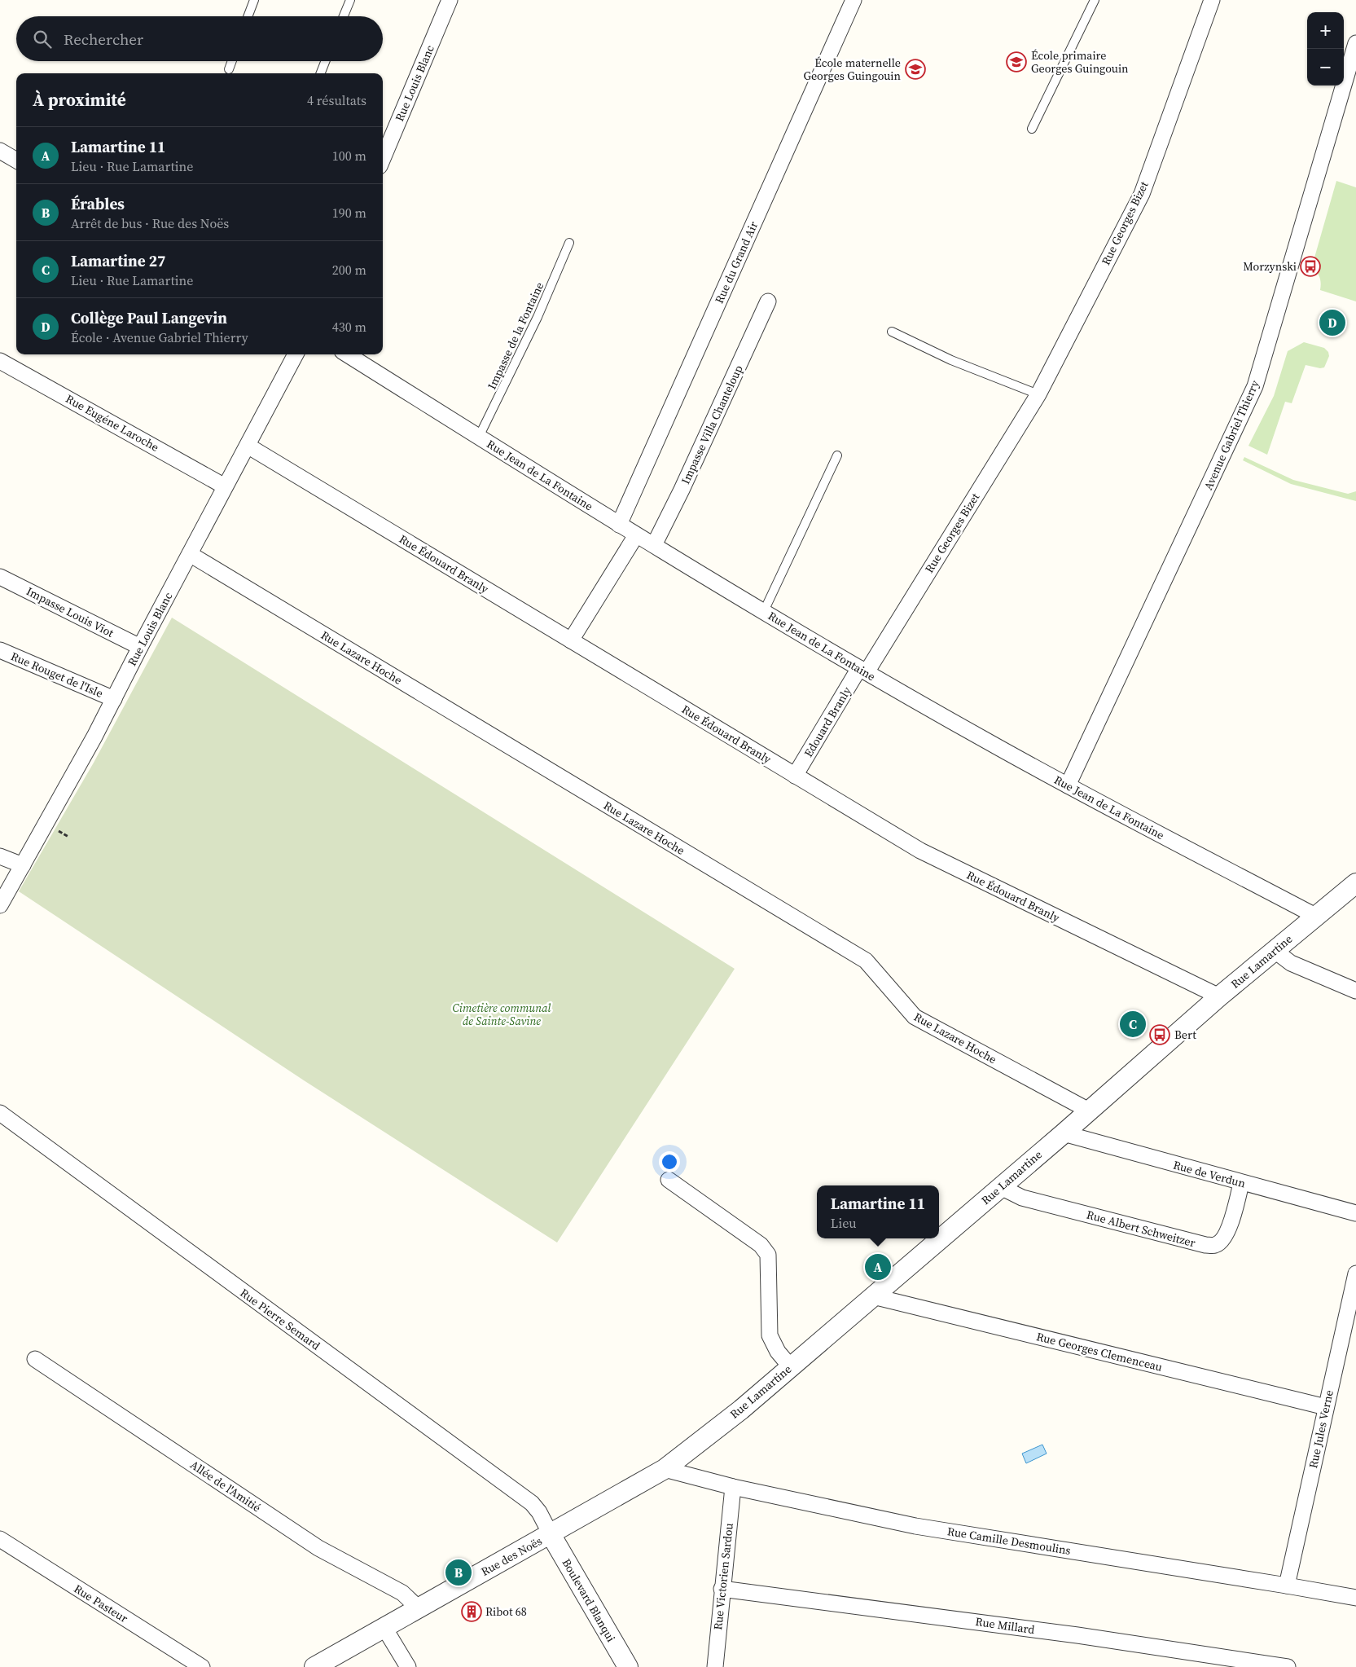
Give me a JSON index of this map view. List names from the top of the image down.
{
  "streets": {
    "street": [
      "Rue Louis Blanc",
      "Rue Georges Bizet",
      "Rue du Grand Air",
      "Rue Eugéne Laroche",
      "Impasse Villa Chanteloup",
      "Avenue Gabriel Thierry",
      "Rue Jean de La Fontaine",
      "Rue Édouard Branly",
      "Impasse Louis Viot",
      "Rue Lazare Hoche",
      "Rue Rouget de l'Isle",
      "Edouard Branly",
      "Rue Lamartine",
      "Rue de Verdun",
      "Rue Albert Schweitzer",
      "Rue Pierre Semard",
      "Rue Georges Clemenceau",
      "Rue Jules Verne",
      "Allée de l'Amitié",
      "Rue Camille Desmoulins",
      "Rue des Noës",
      "Rue Victorien Sardou",
      "Boulevard Blanqui",
      "Rue Pasteur",
      "Rue Millard"
    ],
    "lane": ["Impasse de la Fontaine"]
  },
  "crossings": [
    ["Rue Louis Blanc", "Rue Eugéne Laroche"],
    ["Rue Louis Blanc", "Rue Édouard Branly"],
    ["Rue Louis Blanc", "Impasse Louis Viot"],
    ["Rue Louis Blanc", "Rue Lazare Hoche"],
    ["Rue Louis Blanc", "Rue Rouget de l'Isle"],
    ["Rue Georges Bizet", "Rue Jean de La Fontaine"],
    ["Rue Georges Bizet", "Edouard Branly"],
    ["Rue du Grand Air", "Rue Jean de La Fontaine"],
    ["Impasse de la Fontaine", "Rue Jean de La Fontaine"],
    ["Impasse Villa Chanteloup", "Rue Jean de La Fontaine"],
    ["Avenue Gabriel Thierry", "Rue Jean de La Fontaine"],
    ["Rue Jean de La Fontaine", "Edouard Branly"],
    ["Rue Jean de La Fontaine", "Rue Lamartine"],
    ["Rue Édouard Branly", "Edouard Branly"],
    ["Rue Édouard Branly", "Rue Lamartine"],
    ["Rue Lazare Hoche", "Rue Lamartine"],
    ["Rue Lamartine", "Rue de Verdun"],
    ["Rue Lamartine", "Rue Albert Schweitzer"],
    ["Rue Lamartine", "Rue Georges Clemenceau"],
    ["Rue Lamartine", "Rue Camille Desmoulins"],
    ["Rue Lamartine", "Rue des Noës"],
    ["Rue de Verdun", "Rue Albert Schweitzer"],
    ["Rue Pierre Semard", "Rue des Noës"],
    ["Rue Pierre Semard", "Boulevard Blanqui"],
    ["Rue Georges Clemenceau", "Rue Jules Verne"],
    ["Rue Jules Verne", "Rue Camille Desmoulins"],
    ["Allée de l'Amitié", "Rue des Noës"],
    ["Rue Camille Desmoulins", "Rue des Noës"],
    ["Rue Camille Desmoulins", "Rue Victorien Sardou"],
    ["Rue des Noës", "Boulevard Blanqui"],
    ["Rue Victorien Sardou", "Rue Millard"]
  ],
  "parks": ["Cimetière communal de Sainte-Savine"],
  "places": {
    "school or university": ["École primaire Georges Guingouin", "École maternelle Georges Guingouin"],
    "bus stop": ["Morzynski", "Bert"],
    "building": ["Ribot 68"]
  },
  "page": {
    "map_buttons": ["+", "−"],
    "search": "Rechercher",
    "heading": ["À proximité", "4 résultats"],
    "list": [
      {
        "mark": "A",
        "name": "Lamartine 11",
        "note": "Lieu · Rue Lamartine",
        "value": "100 m"
      },
      {
        "mark": "B",
        "name": "Érables",
        "note": "Arrêt de bus · Rue des Noës",
        "value": "190 m"
      },
      {
        "mark": "C",
        "name": "Lamartine 27",
        "note": "Lieu · Rue Lamartine",
        "value": "200 m"
      },
      {
        "mark": "D",
        "name": "Collège Paul Langevin",
        "note": "École · Avenue Gabriel Thierry",
        "value": "430 m"
      }
    ],
    "pins": [
      "D",
      "C",
      "A",
      "B"
    ],
    "popup": ["Lamartine 11", "Lieu"]
  }
}
